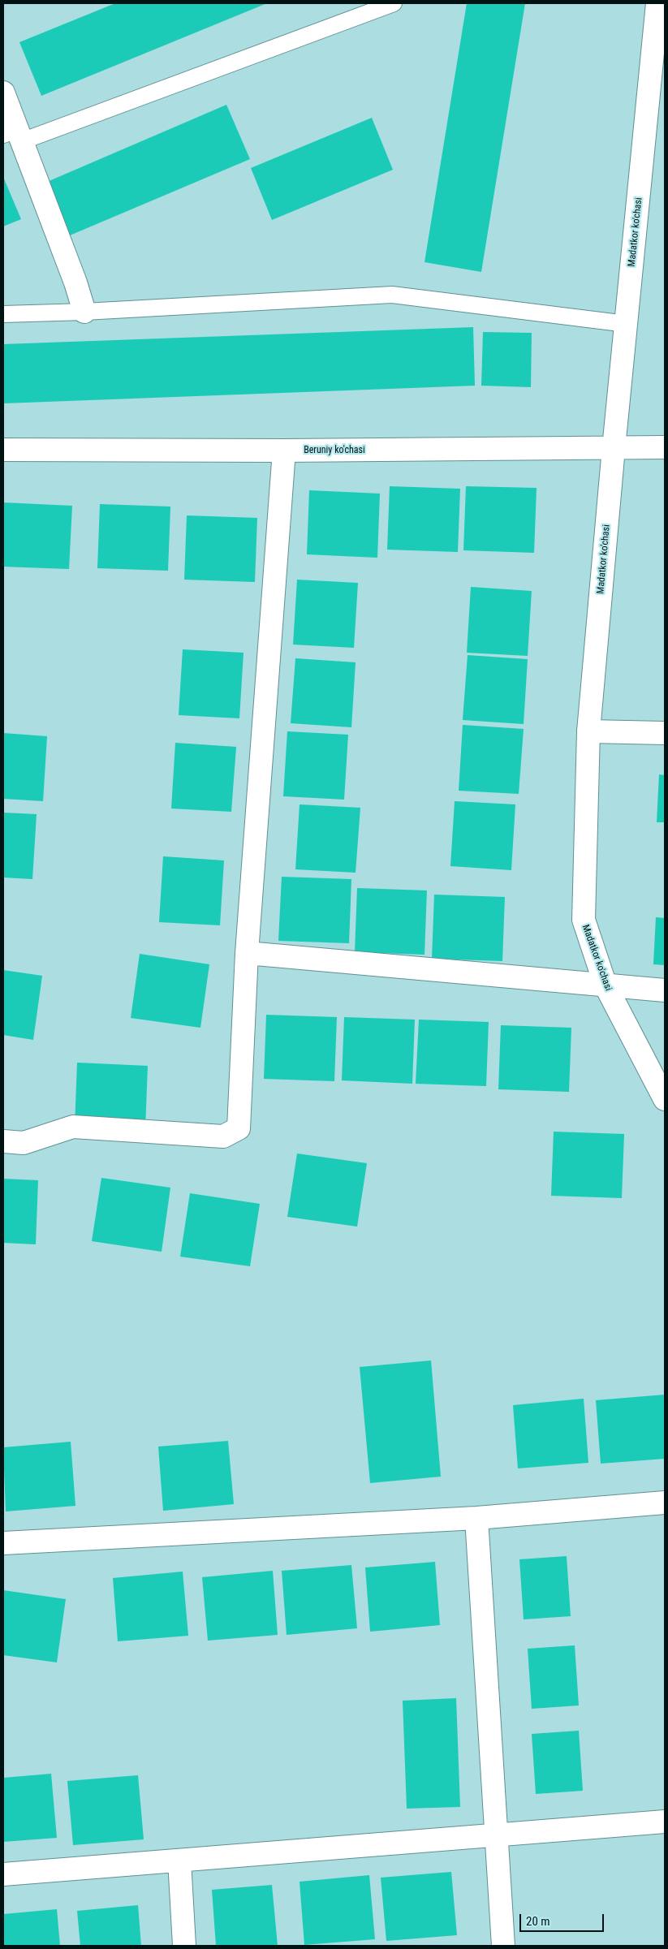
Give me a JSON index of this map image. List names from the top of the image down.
{
  "streets": {
    "street": ["Madatkor ko'chasi", "Beruniy ko'chasi"]
  },
  "crossings": [
    ["Madatkor ko'chasi", "Beruniy ko'chasi"]
  ],
  "scale_bar": "20 m"
}
